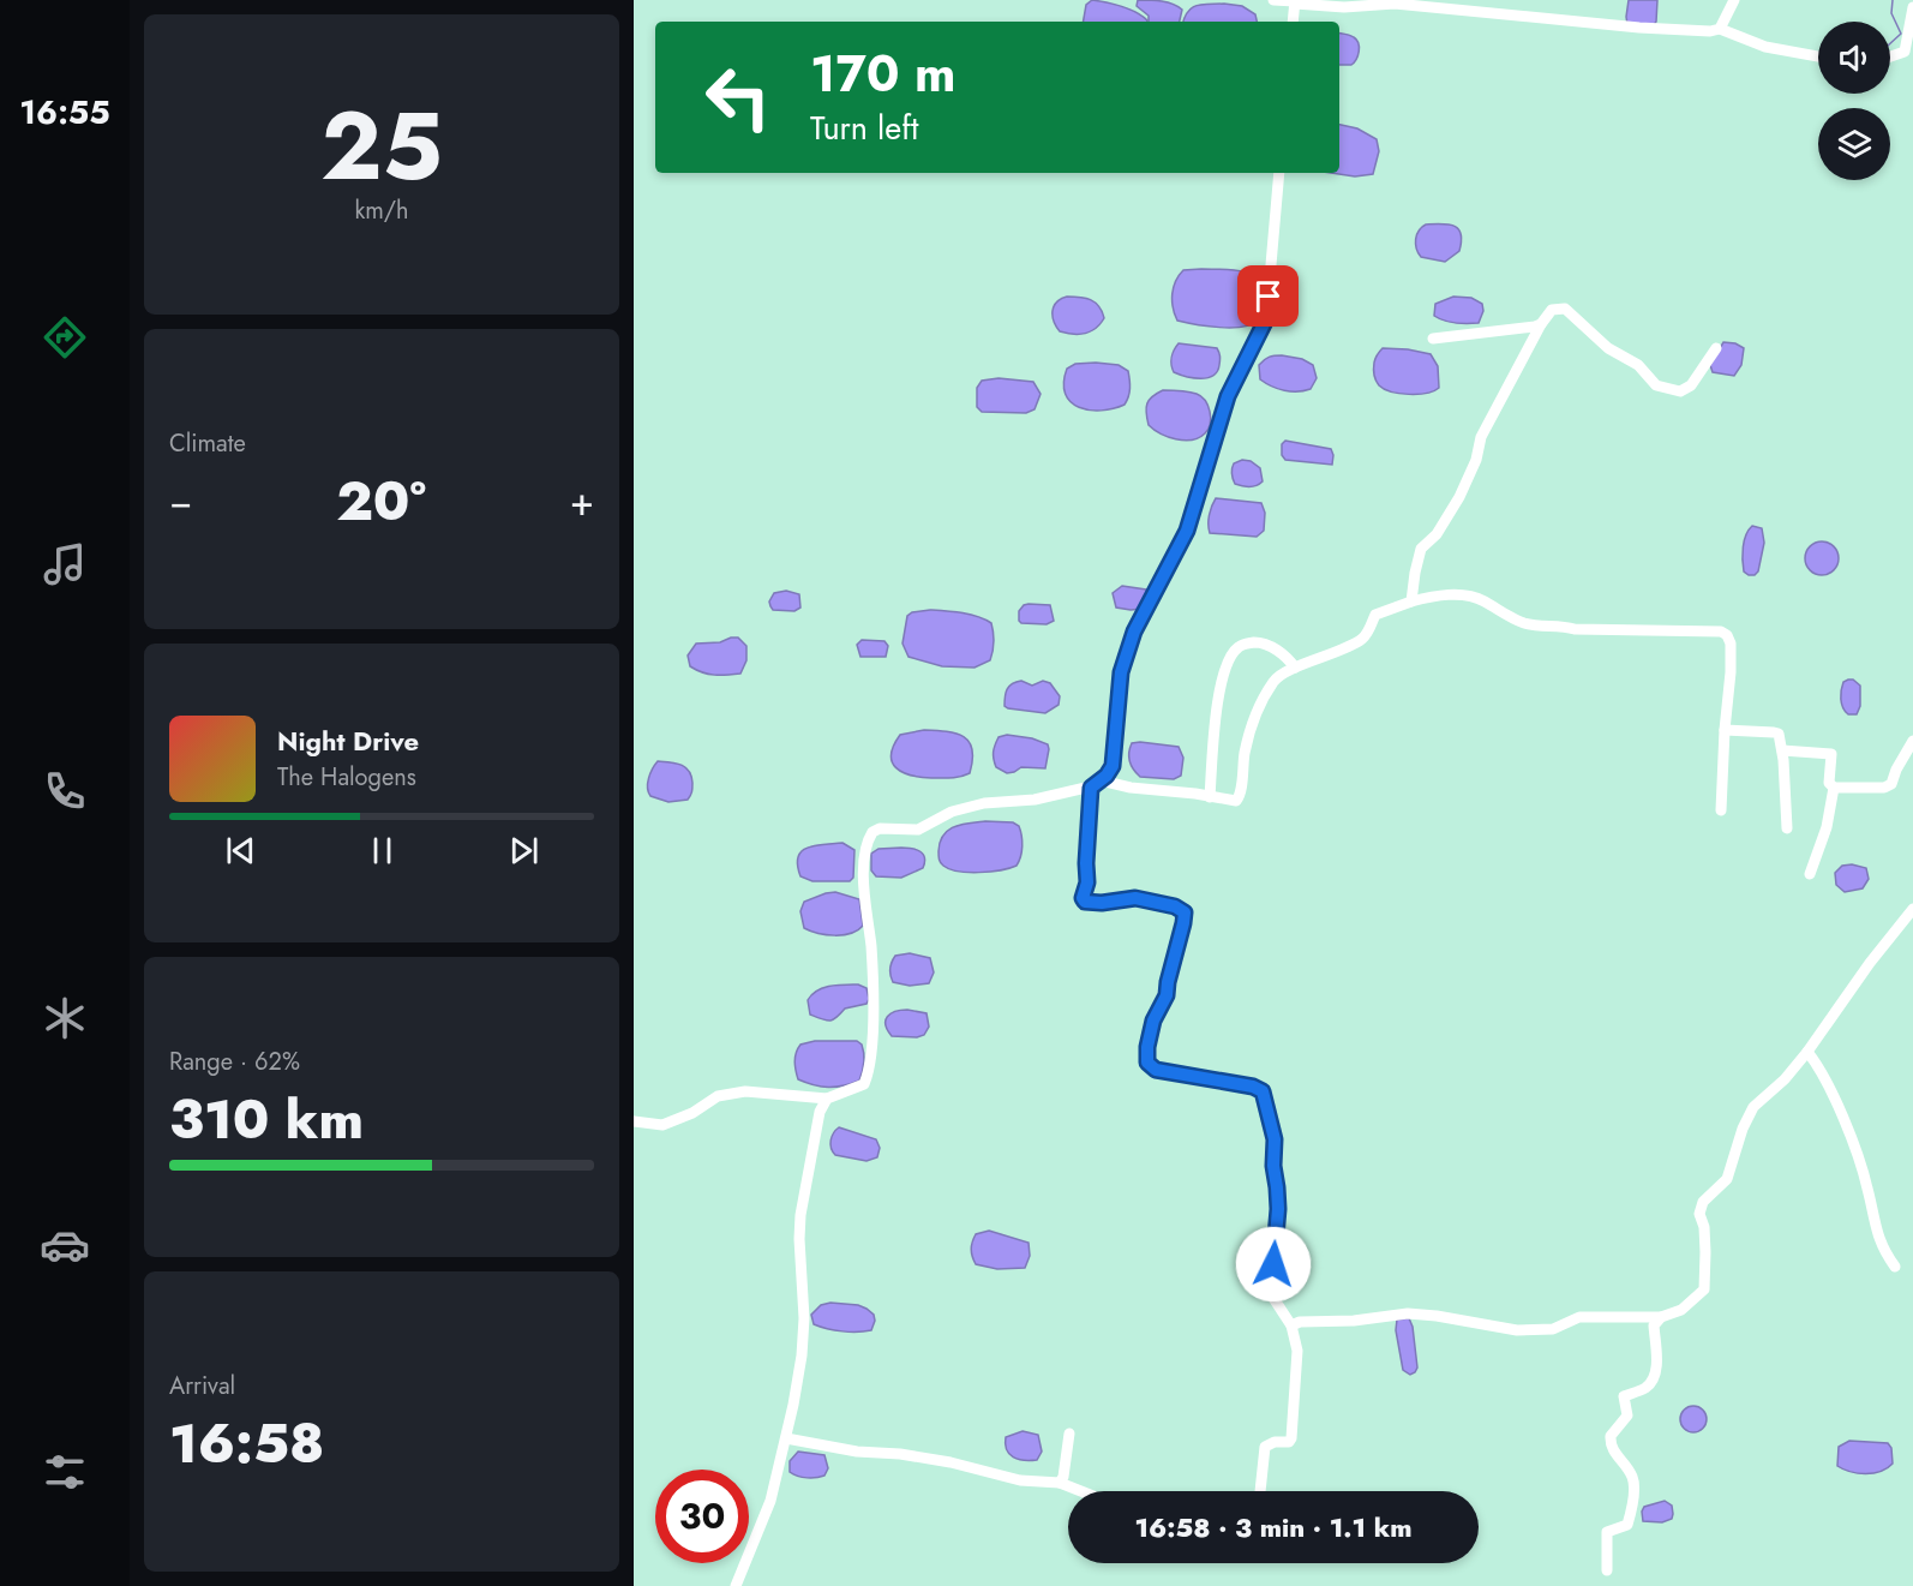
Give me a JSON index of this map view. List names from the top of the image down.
{
  "page": {
    "tabs": "16:55",
    "tile": [
      ["25", "km/h"],
      "Climate",
      ["Range · 62%", "310 km"],
      ["Arrival", "16:58"]
    ],
    "turn": ["170 m", "Turn left"],
    "heat": ["−", "20°", "+"],
    "song": ["Night Drive", "The Halogens"],
    "limit": "30",
    "trip": "16:58 · 3 min · 1.1 km"
  }
}
